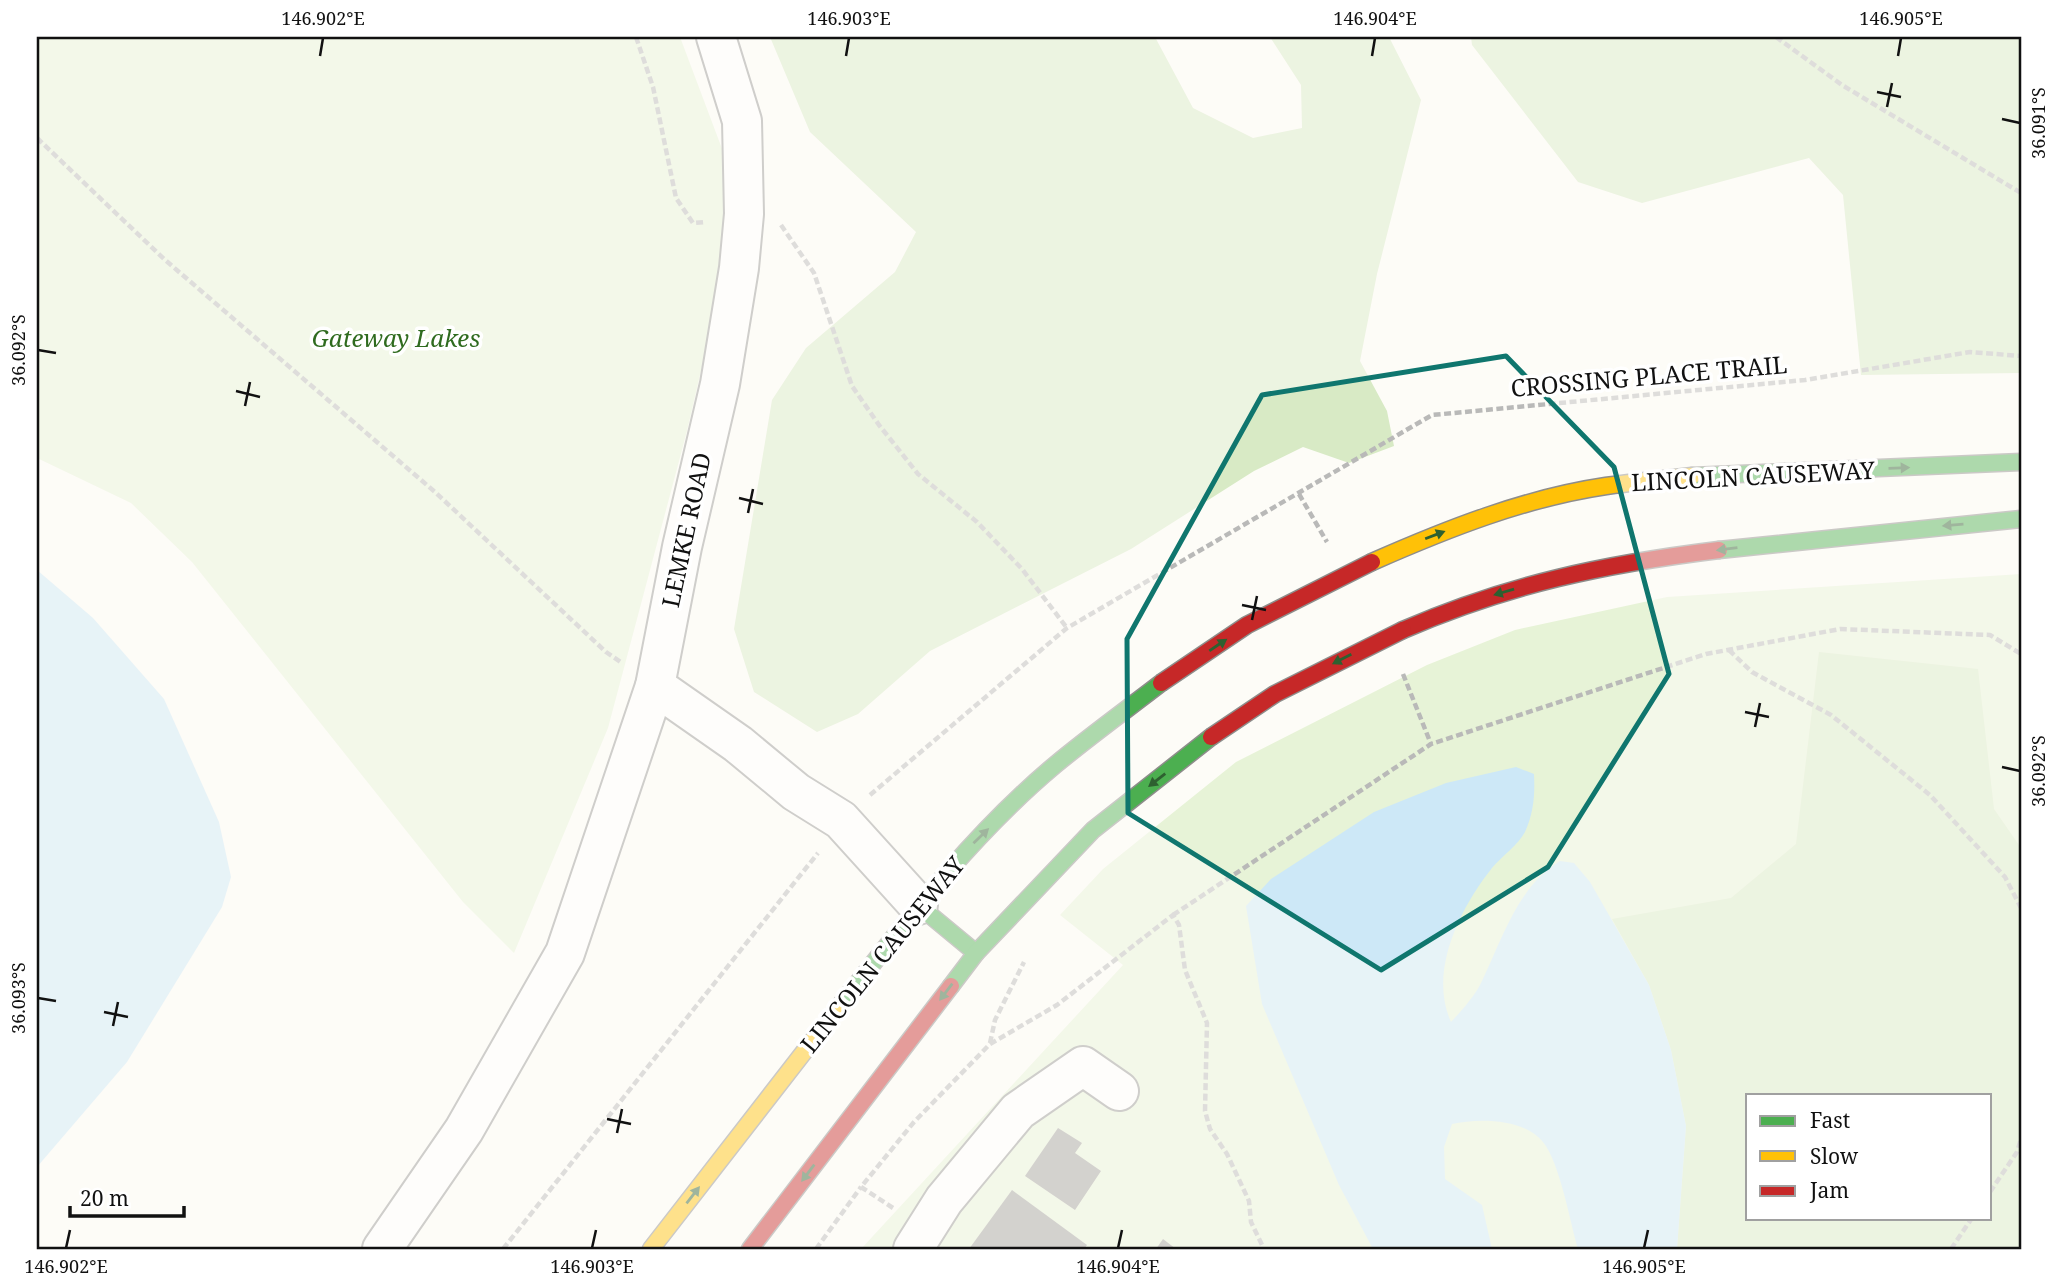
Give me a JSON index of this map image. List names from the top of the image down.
{
  "streets": {
    "main road": ["LINCOLN CAUSEWAY"],
    "street": ["LEMKE ROAD"],
    "path": ["CROSSING PLACE TRAIL"]
  },
  "parks": ["Gateway Lakes"],
  "legend": ["Fast", "Slow", "Jam"],
  "scale_bar": "20 m",
  "coordinates": [
    "146.902°E",
    "146.903°E",
    "146.904°E",
    "146.905°E",
    "36.091°S",
    "36.092°S",
    "36.093°S"
  ]
}
